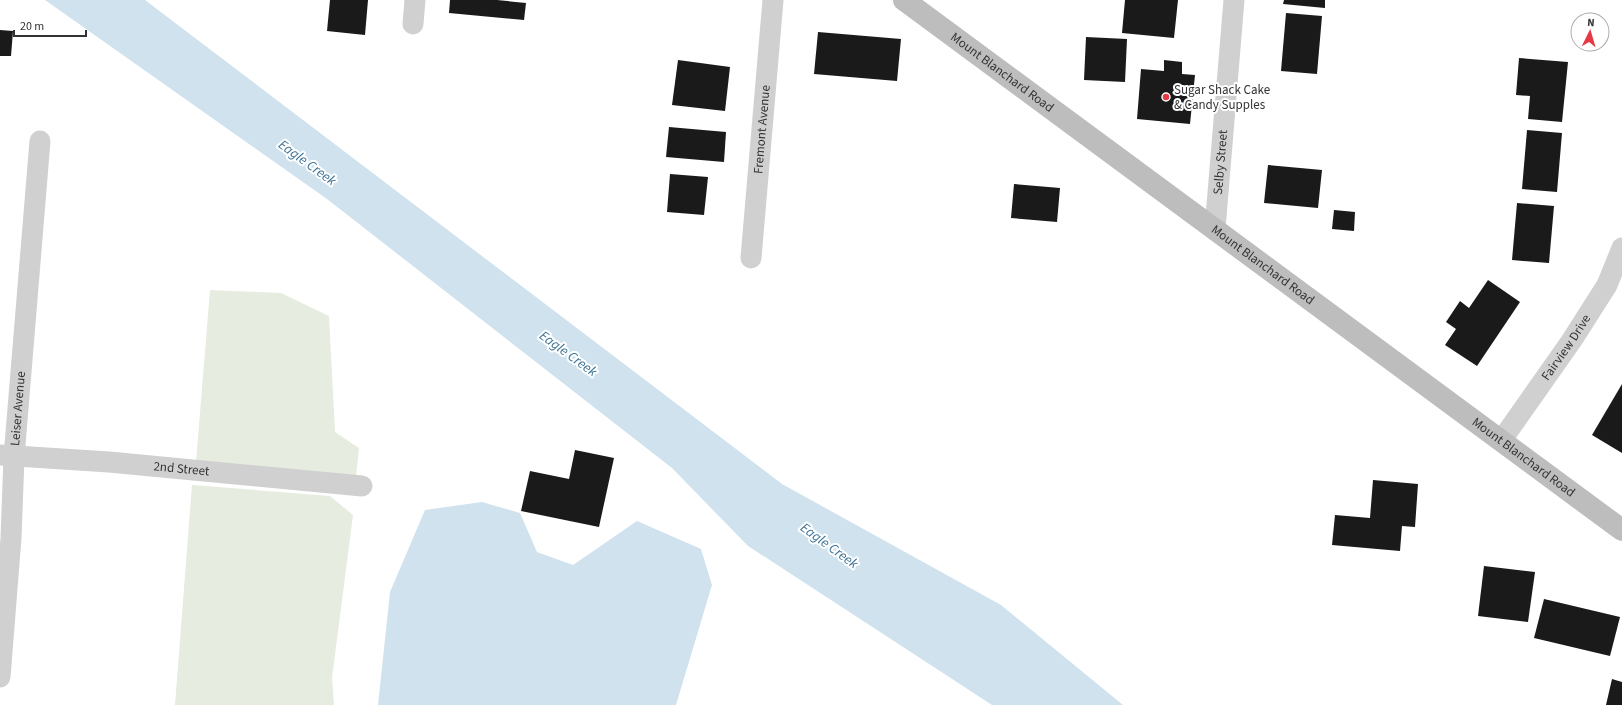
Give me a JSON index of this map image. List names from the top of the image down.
{
  "streets": {
    "main road": ["Mount Blanchard Road"],
    "street": [
      "Fremont Avenue",
      "Selby Street",
      "Fairview Drive",
      "Leiser Avenue",
      "2nd Street"
    ]
  },
  "crossings": [
    ["Mount Blanchard Road", "Selby Street"],
    ["Mount Blanchard Road", "Fairview Drive"],
    ["Leiser Avenue", "2nd Street"]
  ],
  "water": ["Eagle Creek"],
  "places": ["Sugar Shack Cake & Candy Supples"],
  "scale_bar": "20 m",
  "north": "top"
}
